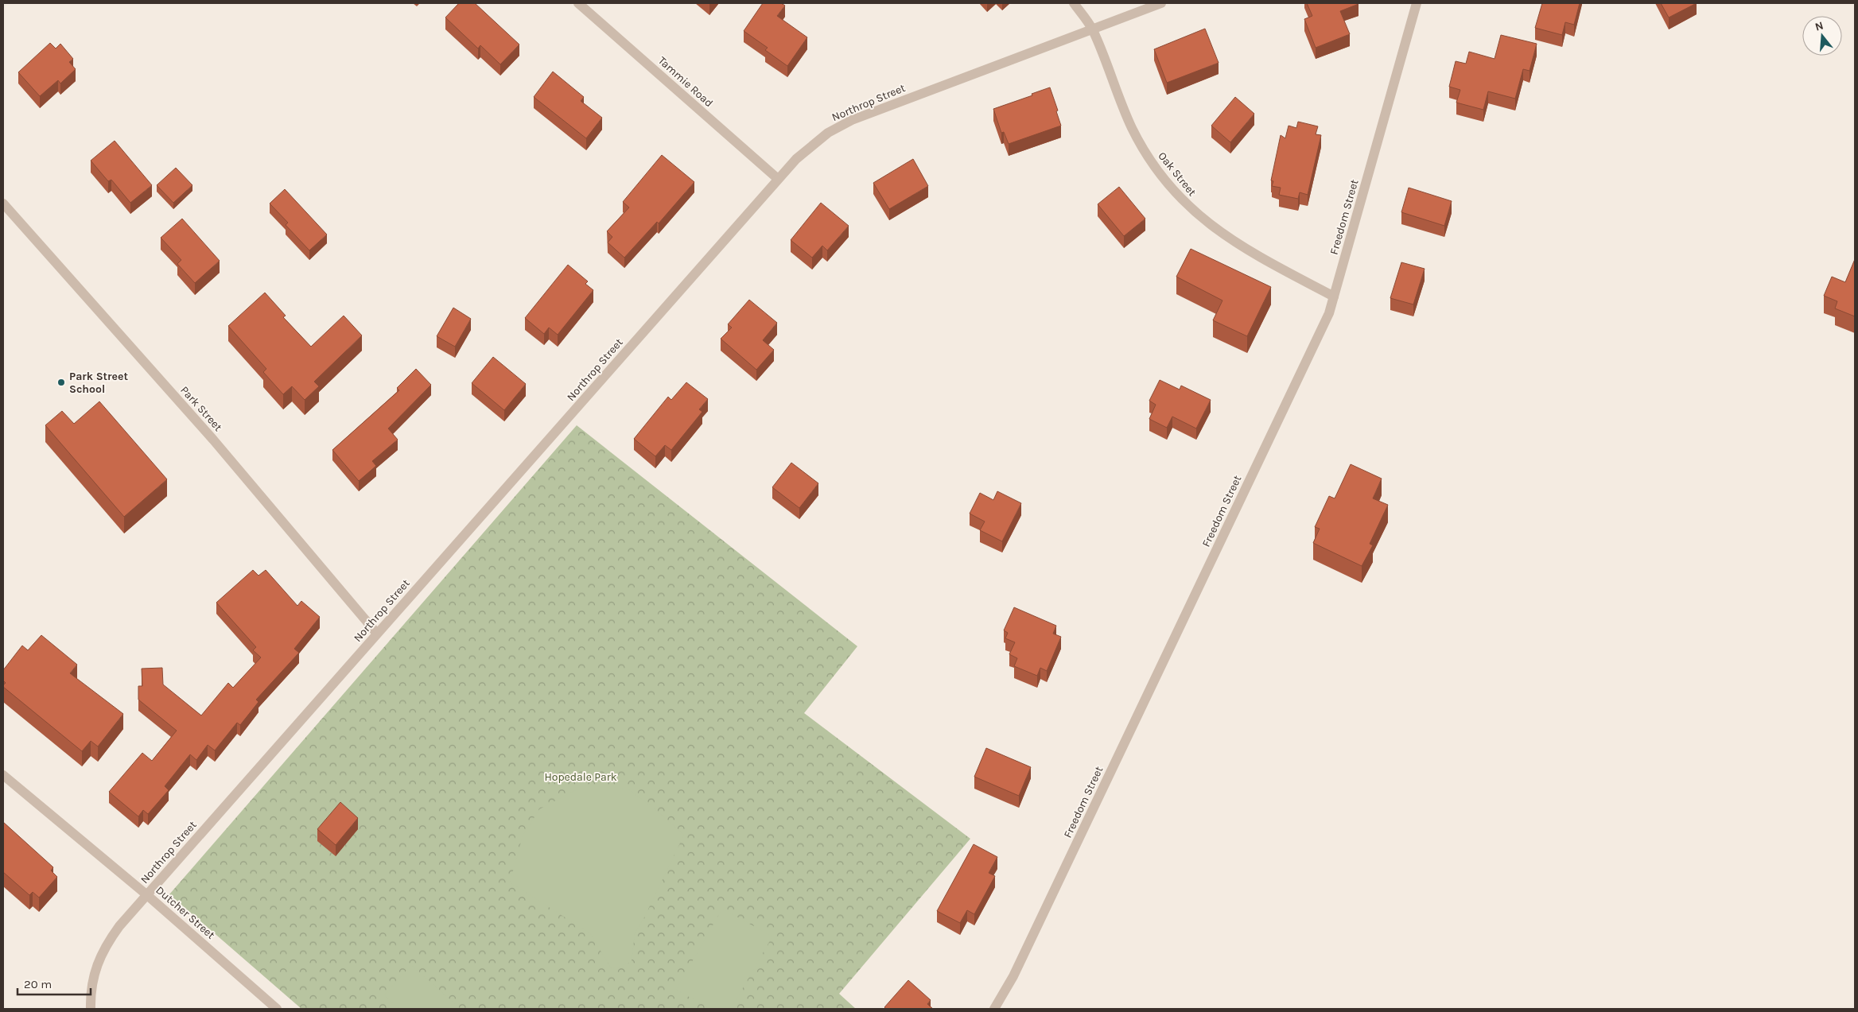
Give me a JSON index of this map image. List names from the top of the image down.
{
  "streets": {
    "street": [
      "Tammie Road",
      "Northrop Street",
      "Oak Street",
      "Freedom Street",
      "Park Street",
      "Dutcher Street"
    ]
  },
  "crossings": [
    ["Tammie Road", "Northrop Street"],
    ["Northrop Street", "Oak Street"],
    ["Northrop Street", "Park Street"],
    ["Northrop Street", "Dutcher Street"],
    ["Oak Street", "Freedom Street"]
  ],
  "parks": ["Hopedale Park"],
  "places": ["Park Street School"],
  "scale_bar": "20 m",
  "north": "top"
}
